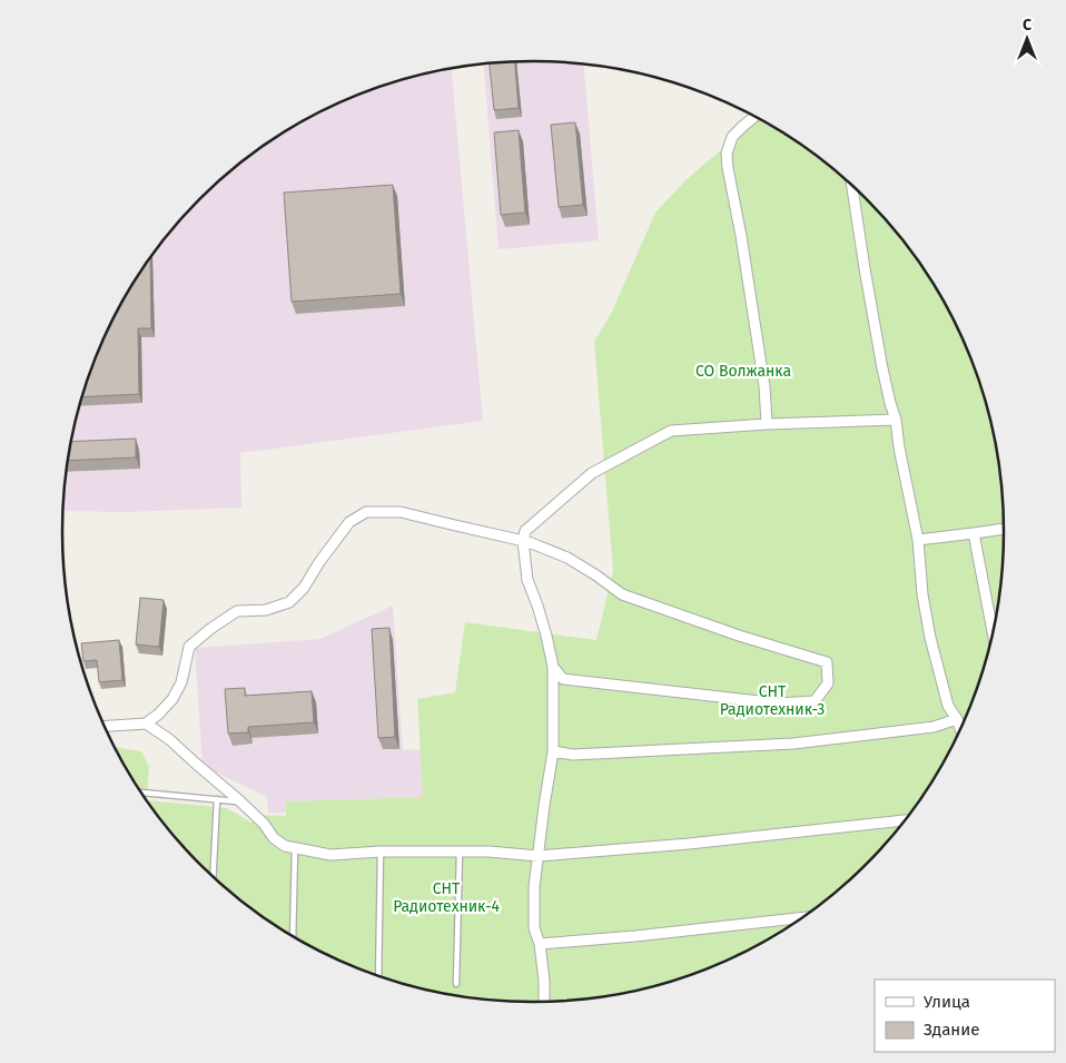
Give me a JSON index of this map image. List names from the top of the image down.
{
  "parks": ["СО Волжанка", "СНТ Радиотехник-3", "СНТ Радиотехник-4"],
  "legend": ["Улица", "Здание"],
  "north": "top"
}
